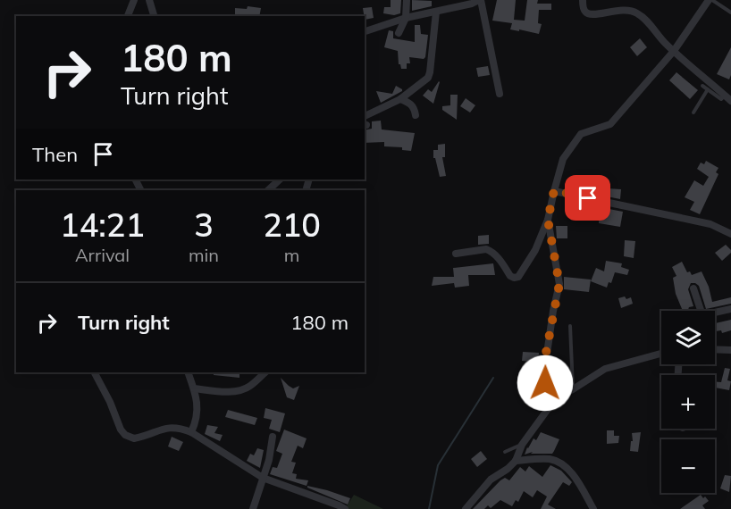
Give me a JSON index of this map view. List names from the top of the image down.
{
  "page": {
    "turn": ["180 m", "Turn right"],
    "then": "Then",
    "eta": [
      "14:21",
      "Arrival",
      "3",
      "min",
      "210",
      "m"
    ],
    "list": [
      {
        "name": "Turn right",
        "value": "180 m"
      }
    ],
    "map_buttons": ["+", "−"]
  }
}
